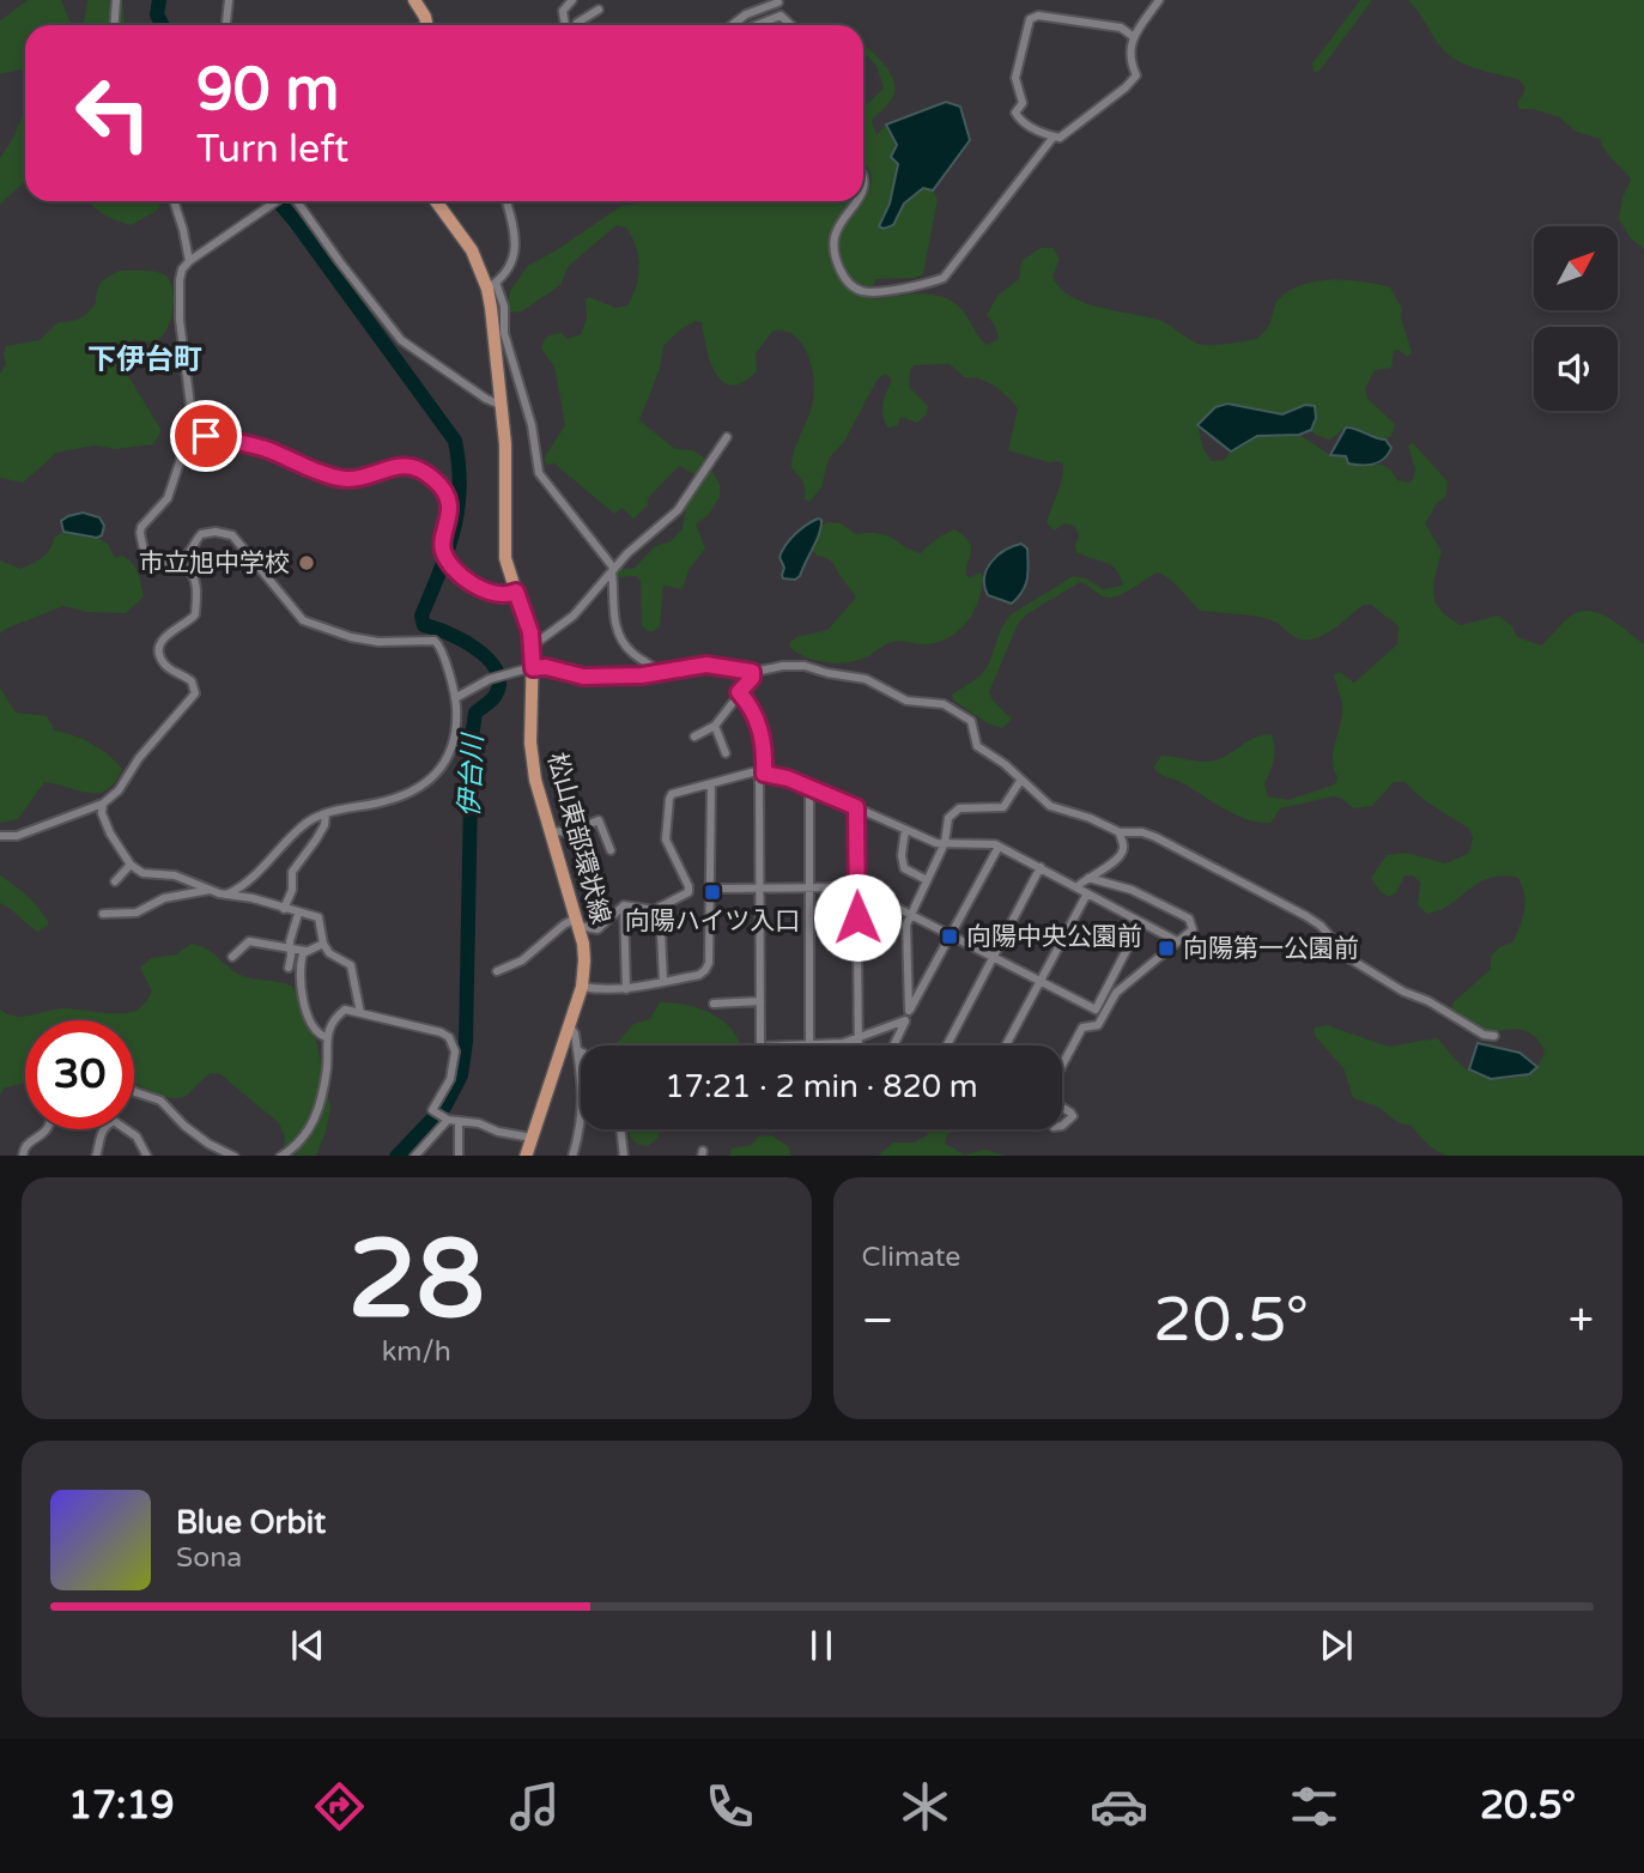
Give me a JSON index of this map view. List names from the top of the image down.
{
  "streets": {
    "main road": ["松山東部環状線"]
  },
  "districts": ["下伊台町"],
  "water": ["伊台川"],
  "places": {
    "other": ["市立旭中学校"],
    "transit": ["向陽ハイツ入口", "向陽中央公園前", "向陽第一公園前"]
  },
  "north": "top right",
  "page": {
    "turn": ["90 m", "Turn left"],
    "limit": "30",
    "trip": "17:21 · 2 min · 820 m",
    "tile": [
      ["28", "km/h"],
      "Climate"
    ],
    "heat": ["−", "20.5°", "+"],
    "song": ["Blue Orbit", "Sona"],
    "tabs": ["17:19", "20.5°"]
  }
}
